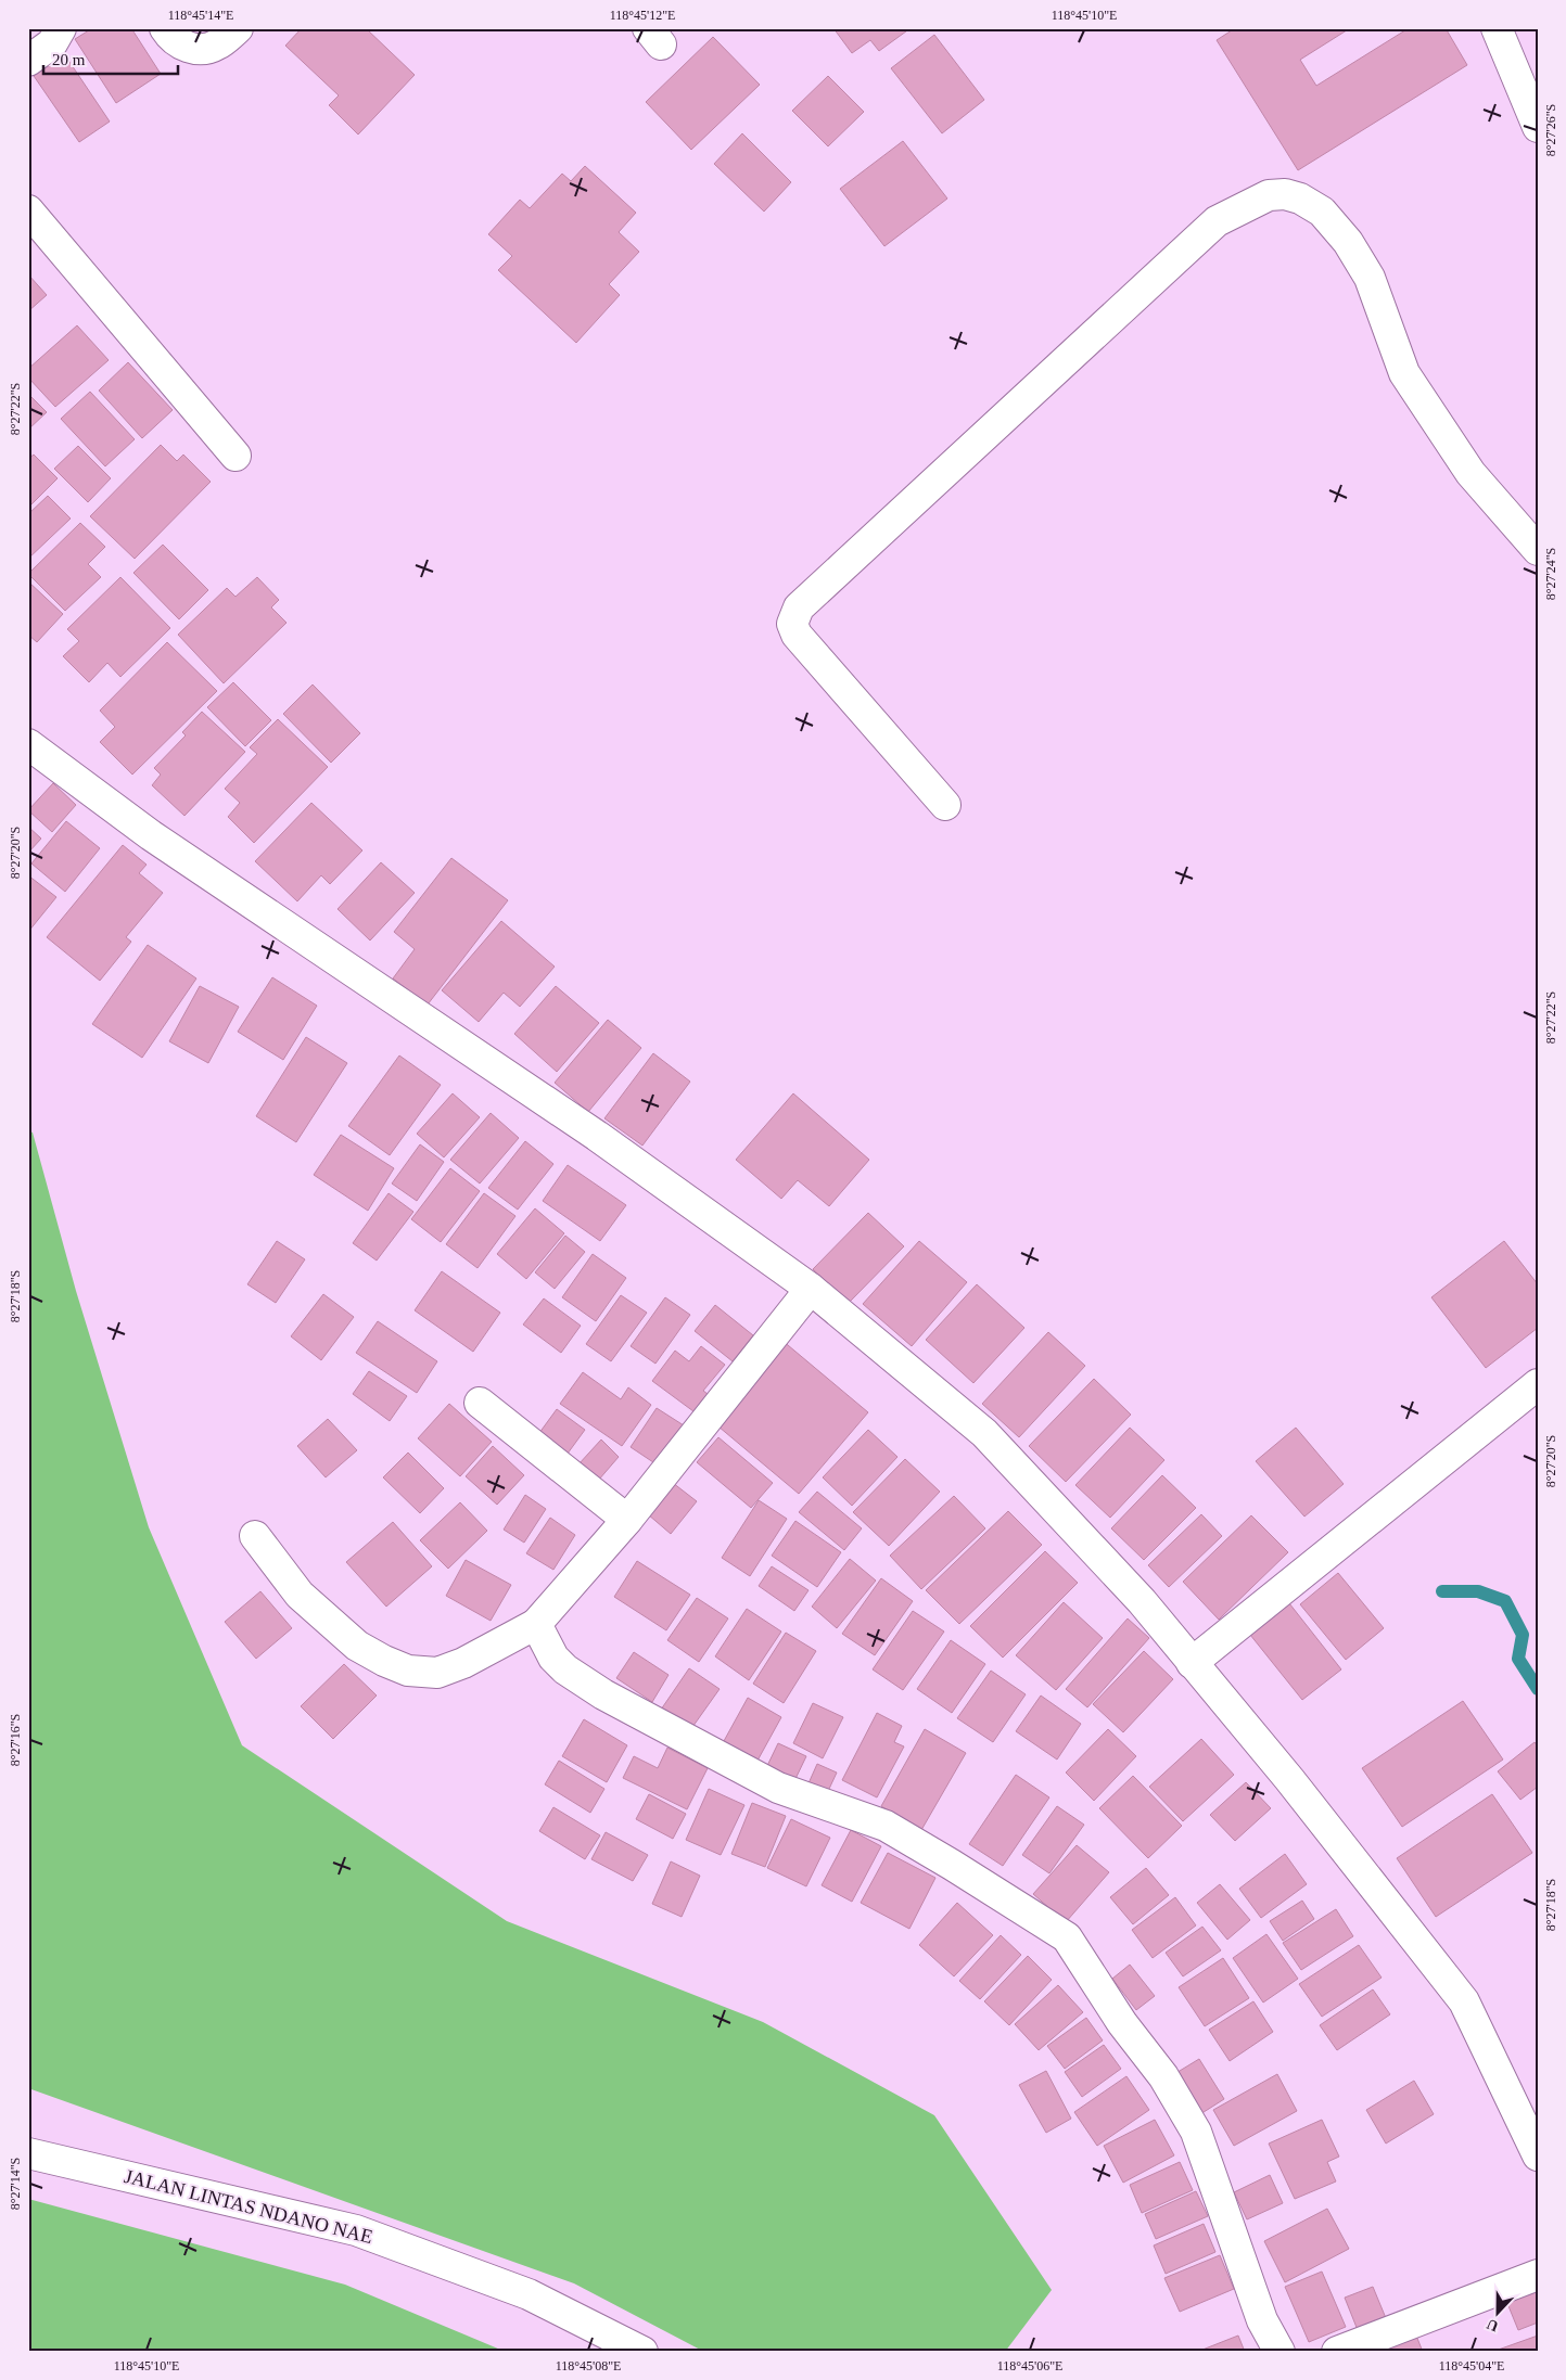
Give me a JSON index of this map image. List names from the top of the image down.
{
  "streets": {
    "street": ["JALAN LINTAS NDANO NAE"]
  },
  "scale_bar": "20 m",
  "north": "bottom",
  "coordinates": [
    "118°45'14\"E",
    "118°45'12\"E",
    "118°45'10\"E",
    "8°27'26\"S",
    "8°27'22\"S",
    "8°27'24\"S",
    "8°27'20\"S",
    "8°27'18\"S",
    "8°27'16\"S",
    "8°27'14\"S",
    "118°45'08\"E",
    "118°45'06\"E",
    "118°45'04\"E"
  ]
}
